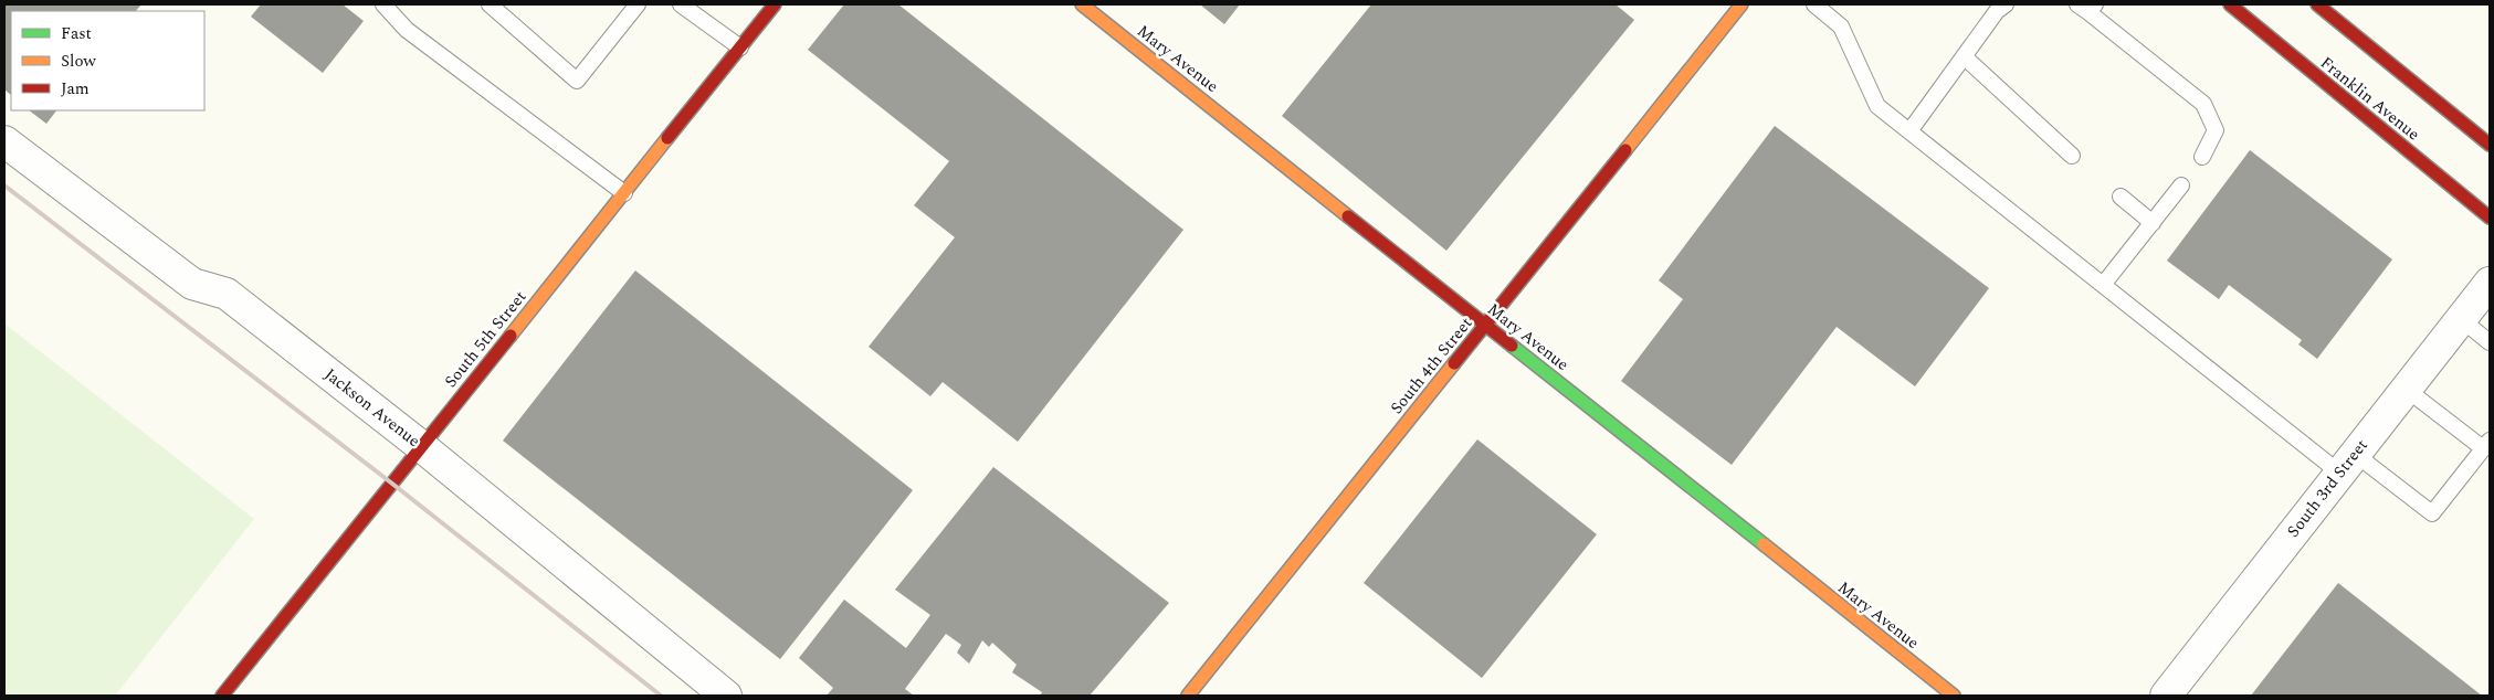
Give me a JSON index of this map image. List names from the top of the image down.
{
  "streets": {
    "street": [
      "Mary Avenue",
      "Franklin Avenue",
      "South 5th Street",
      "South 4th Street",
      "Jackson Avenue",
      "South 3rd Street"
    ]
  },
  "crossings": [
    ["Mary Avenue", "South 4th Street"],
    ["South 5th Street", "Jackson Avenue"]
  ],
  "legend": ["Fast", "Slow", "Jam"]
}
